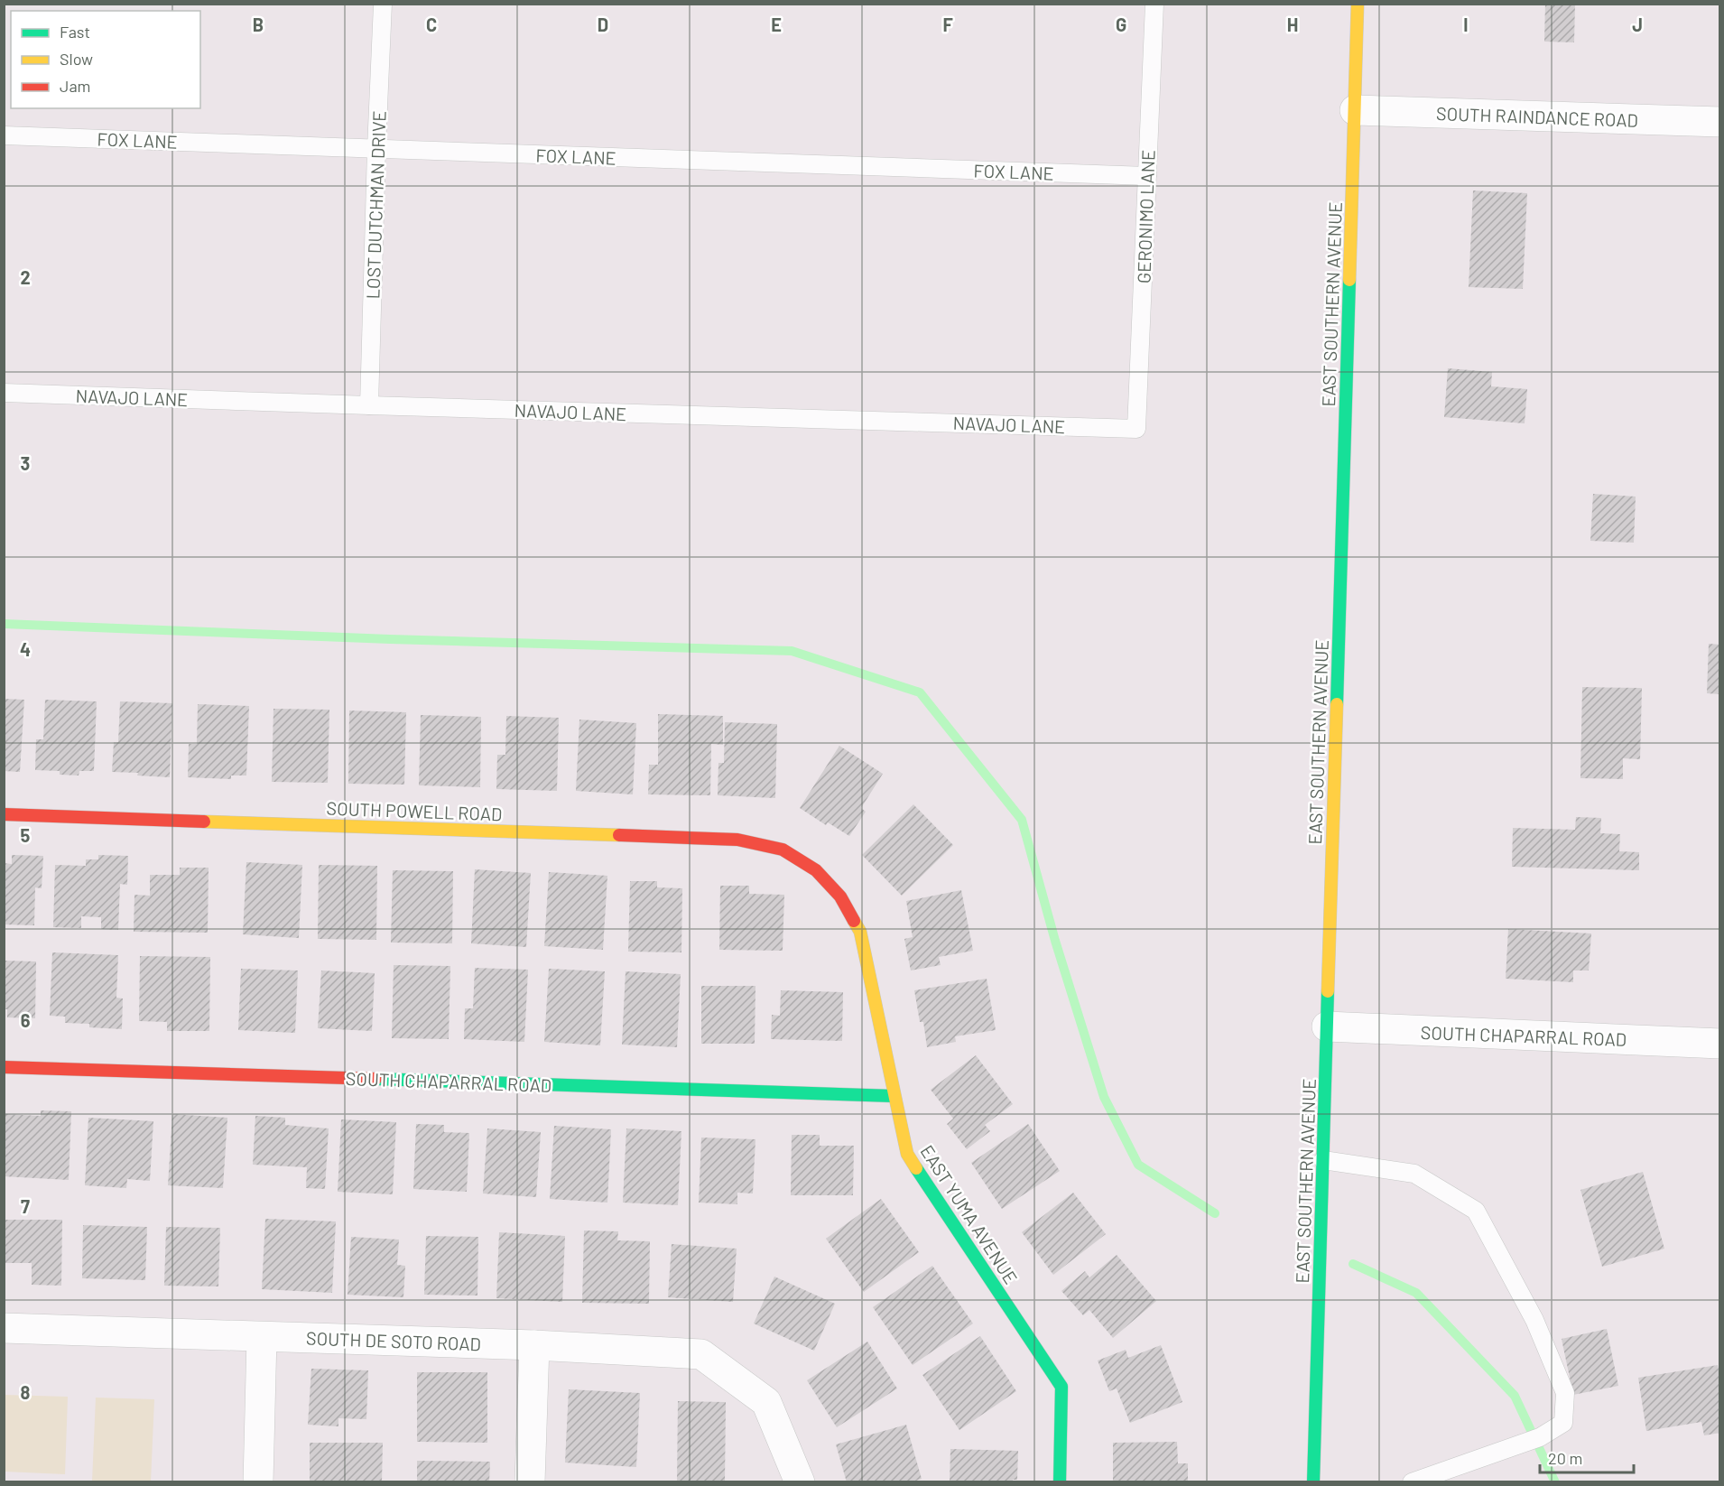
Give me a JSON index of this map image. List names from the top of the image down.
{
  "streets": {
    "street": [
      "SOUTH RAINDANCE ROAD",
      "EAST SOUTHERN AVENUE",
      "SOUTH POWELL ROAD",
      "SOUTH CHAPARRAL ROAD",
      "EAST YUMA AVENUE",
      "SOUTH DE SOTO ROAD"
    ],
    "lane": [
      "FOX LANE",
      "LOST DUTCHMAN DRIVE",
      "GERONIMO LANE",
      "NAVAJO LANE"
    ]
  },
  "crossings": [
    ["SOUTH RAINDANCE ROAD", "EAST SOUTHERN AVENUE"],
    ["FOX LANE", "LOST DUTCHMAN DRIVE"],
    ["FOX LANE", "GERONIMO LANE"],
    ["LOST DUTCHMAN DRIVE", "NAVAJO LANE"],
    ["GERONIMO LANE", "NAVAJO LANE"],
    ["EAST SOUTHERN AVENUE", "SOUTH CHAPARRAL ROAD"],
    ["SOUTH POWELL ROAD", "EAST YUMA AVENUE"],
    ["SOUTH CHAPARRAL ROAD", "EAST YUMA AVENUE"]
  ],
  "legend": ["Fast", "Slow", "Jam"],
  "scale_bar": "20 m",
  "grid": {
    "columns": [
      "B",
      "C",
      "D",
      "E",
      "F",
      "G",
      "H",
      "I",
      "J"
    ],
    "rows": [
      "2",
      "3",
      "4",
      "5",
      "6",
      "7",
      "8"
    ]
  }
}
